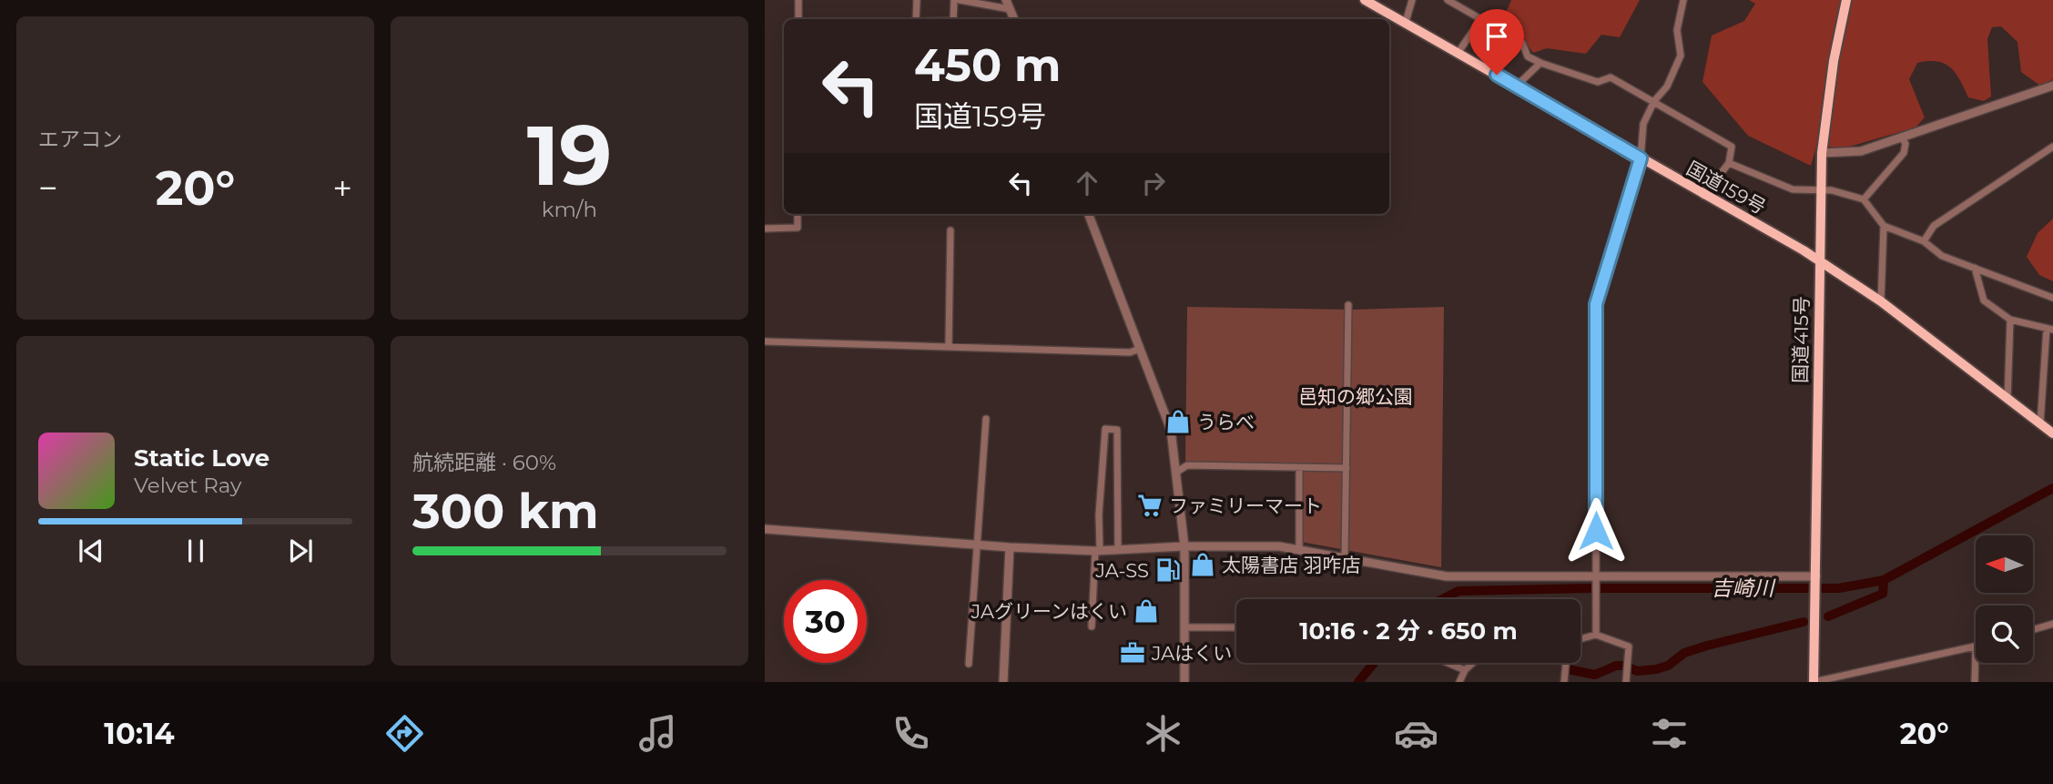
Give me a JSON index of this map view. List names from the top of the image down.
{
  "streets": {
    "highway": ["国道159号", "国道415号"]
  },
  "crossings": [
    ["国道159号", "国道415号"]
  ],
  "water": ["吉崎川"],
  "parks": ["邑知の郷公園"],
  "places": {
    "shop": ["うらべ", "太陽書店 羽咋店", "JAグリーンはくい"],
    "supermarket": ["ファミリーマート"],
    "fuel station": ["JA-SS"],
    "office": ["JAはくい"]
  },
  "north": "left",
  "page": {
    "tile": [
      "エアコン",
      ["19", "km/h"],
      ["航続距離 · 60%", "300 km"]
    ],
    "turn": ["450 m", "国道159号"],
    "heat": ["−", "20°", "+"],
    "song": ["Static Love", "Velvet Ray"],
    "limit": "30",
    "trip": "10:16 · 2 分 · 650 m",
    "tabs": ["10:14", "20°"]
  }
}
